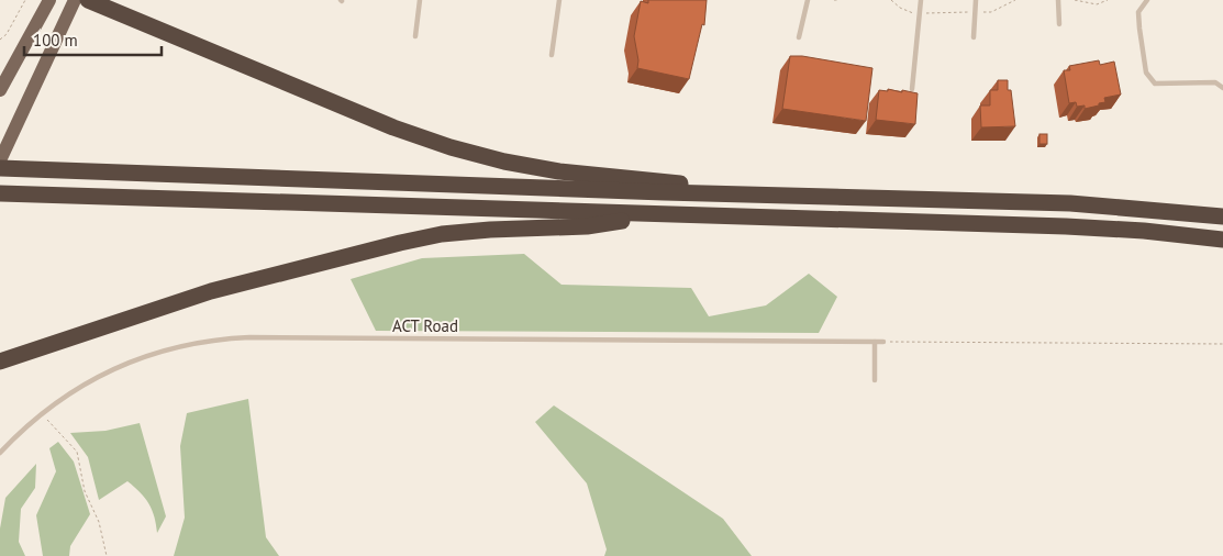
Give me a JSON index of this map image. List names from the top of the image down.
{
  "streets": {
    "lane": ["ACT Road"]
  },
  "scale_bar": "100 m"
}
